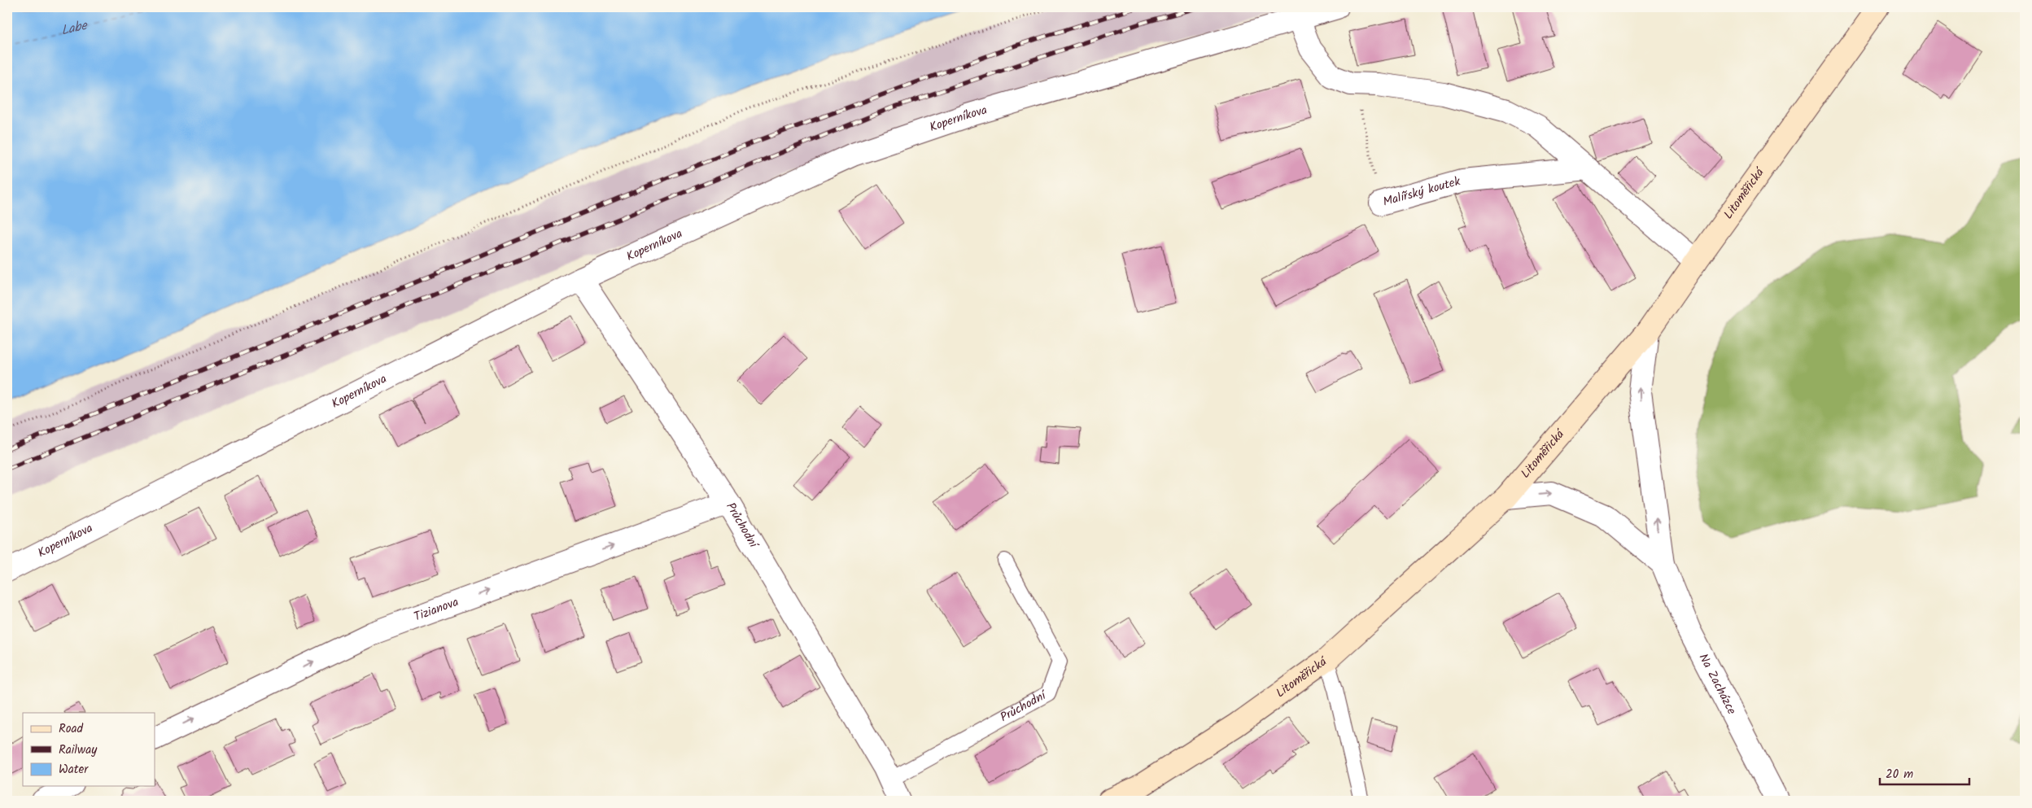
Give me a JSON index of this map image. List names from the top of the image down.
{
  "streets": {
    "main road": ["Litoměřická"],
    "street": [
      "Koperníkova",
      "Malířský koutek",
      "Průchodní",
      "Tizianova",
      "Na Zacházce"
    ]
  },
  "crossings": [
    ["Koperníkova", "Průchodní"],
    ["Litoměřická", "Na Zacházce"],
    ["Průchodní", "Tizianova"]
  ],
  "one_way": ["Tizianova"],
  "water": ["Labe"],
  "legend": ["Road", "Railway", "Water"],
  "scale_bar": "20 m"
}
